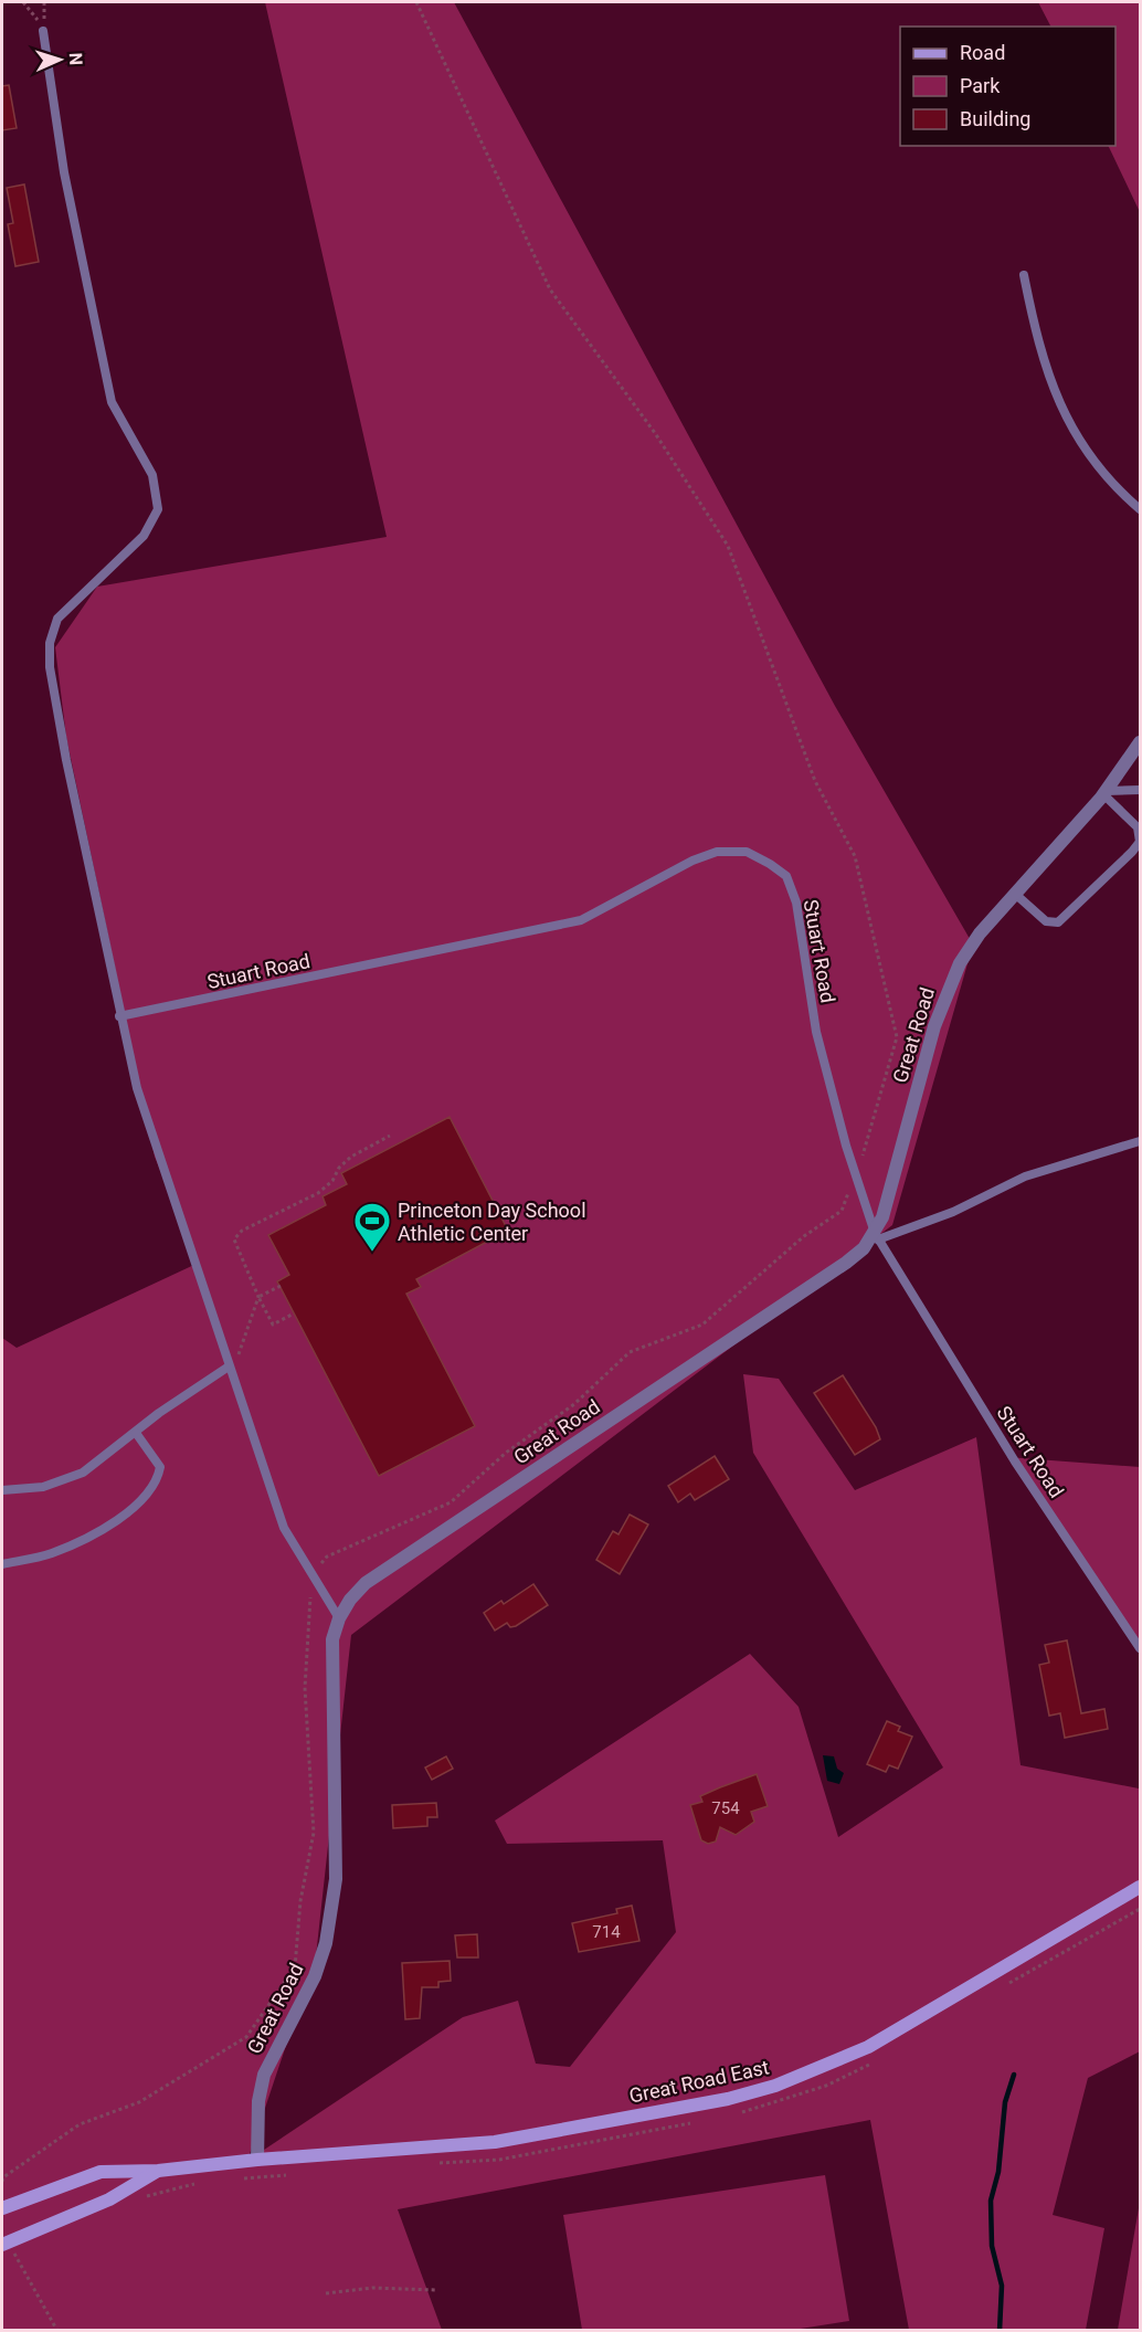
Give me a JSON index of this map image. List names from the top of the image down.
{
  "streets": {
    "street": ["Great Road", "Great Road East"],
    "lane": ["Stuart Road"]
  },
  "crossings": [
    ["Stuart Road", "Great Road"],
    ["Great Road", "Great Road East"]
  ],
  "places": {
    "sports": ["Princeton Day School Athletic Center"]
  },
  "house_numbers": ["754", "714"],
  "legend": ["Road", "Park", "Building"],
  "north": "right"
}
